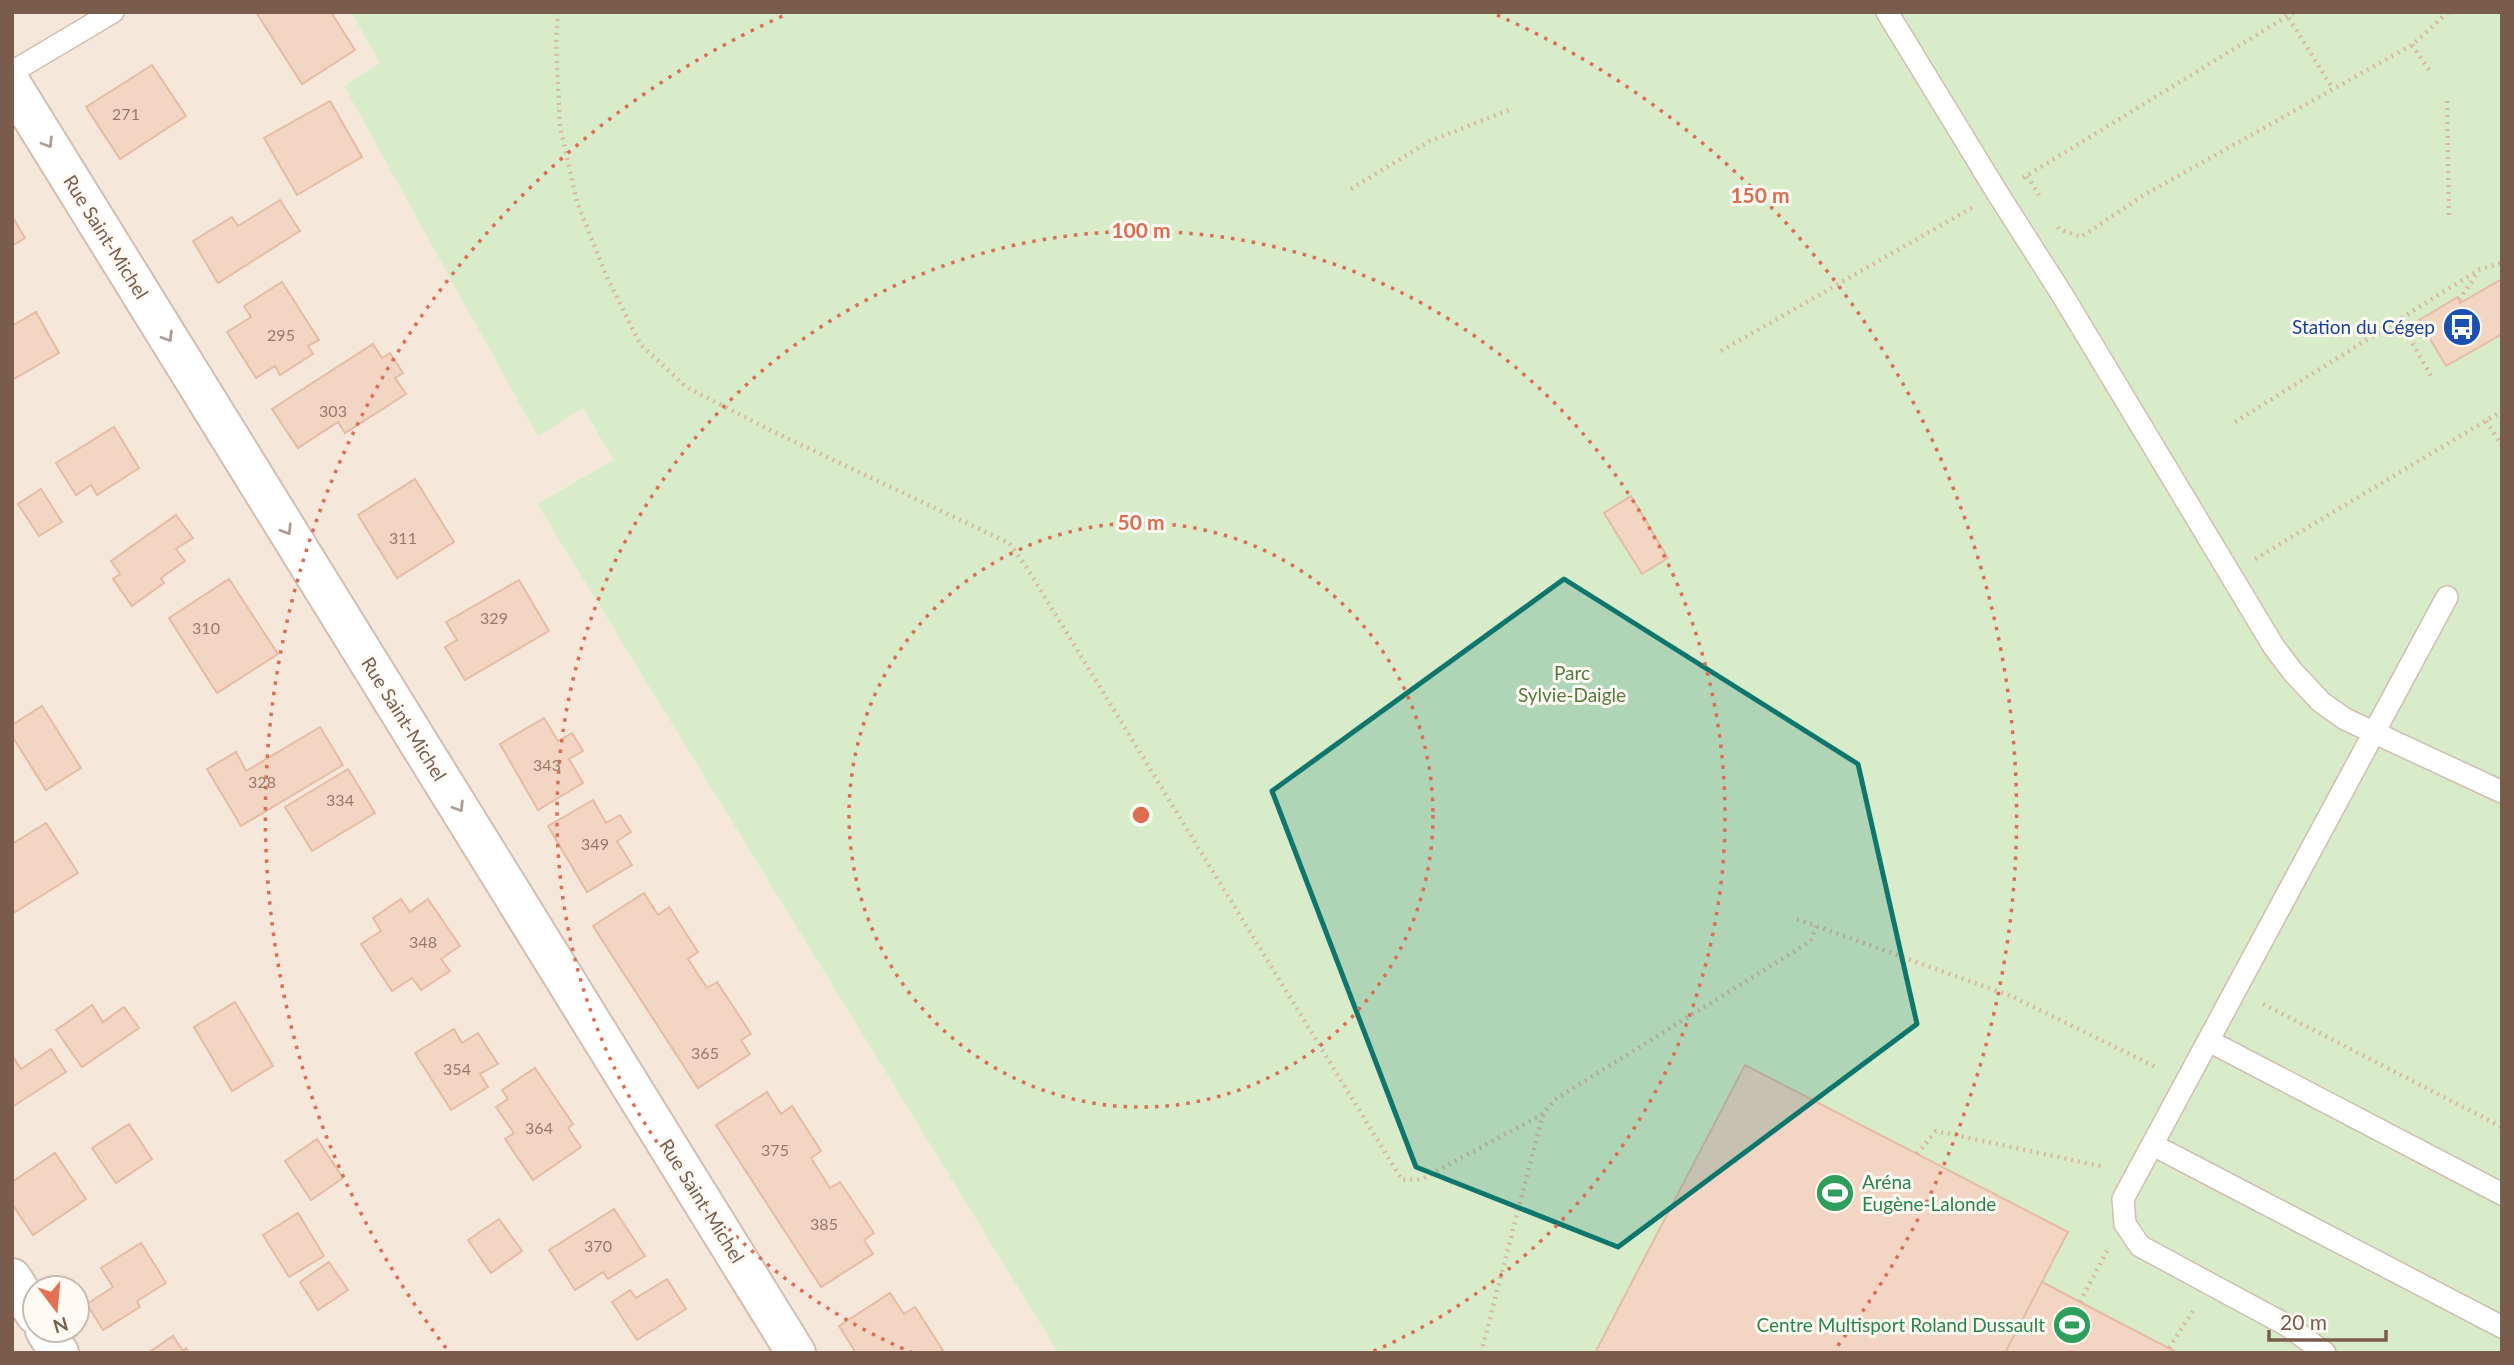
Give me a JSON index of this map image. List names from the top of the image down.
{
  "streets": {
    "street": ["Rue Saint-Michel"]
  },
  "one_way": ["Rue Saint-Michel"],
  "parks": ["Parc Sylvie-Daigle"],
  "places": {
    "bus stop": ["Station du Cégep"],
    "sports": ["Aréna Eugène-Lalonde", "Centre Multisport Roland Dussault"]
  },
  "house_numbers": [
    "271",
    "295",
    "303",
    "311",
    "329",
    "310",
    "343",
    "328",
    "334",
    "349",
    "348",
    "365",
    "354",
    "364",
    "375",
    "385",
    "370"
  ],
  "scale_bar": "20 m",
  "north": "bottom",
  "rings": ["150 m", "100 m", "50 m"]
}
